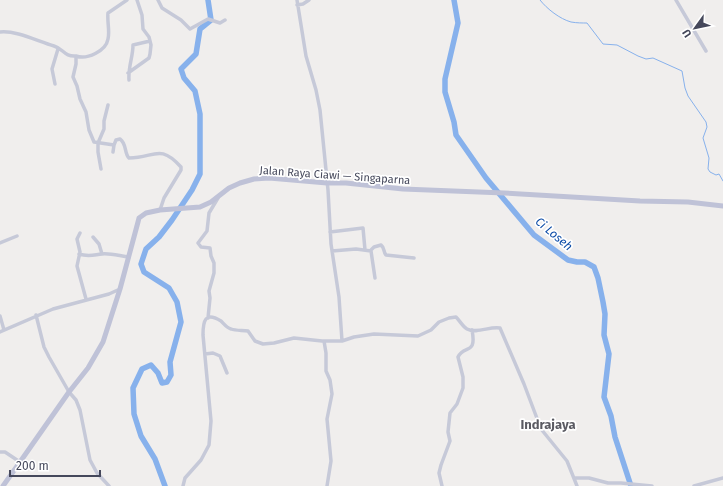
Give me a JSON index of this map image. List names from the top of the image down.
{
  "streets": {
    "main road": ["Jalan Raya Ciawi — Singaparna"]
  },
  "districts": ["Indrajaya"],
  "water": ["Ci Loseh"],
  "scale_bar": "200 m",
  "north": "bottom left"
}
